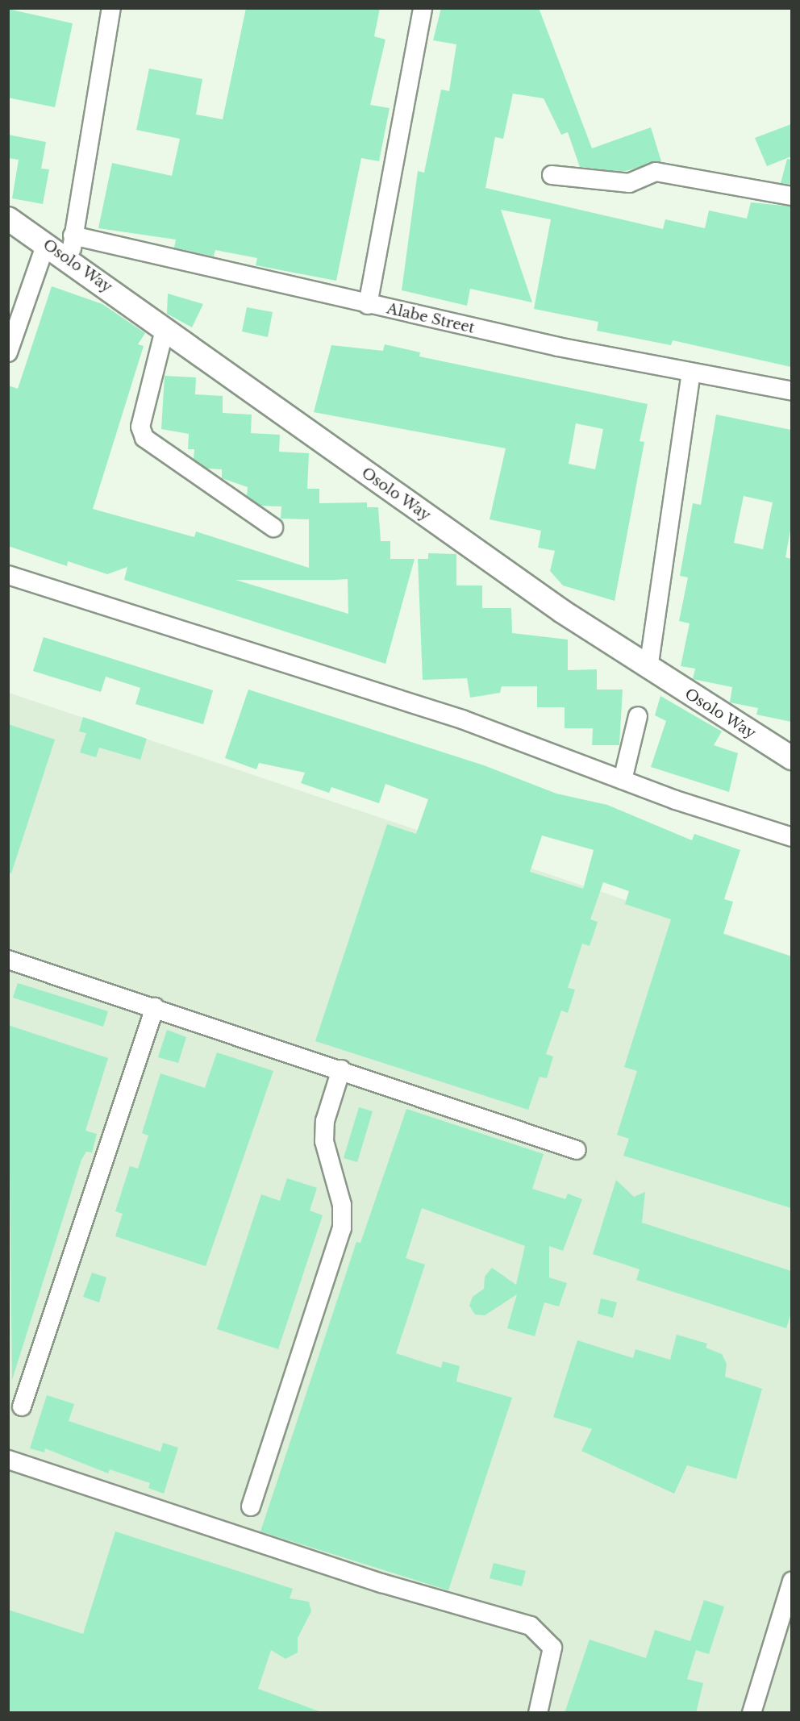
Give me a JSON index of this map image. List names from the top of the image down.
{
  "streets": {
    "main road": ["Osolo Way"],
    "street": ["Alabe Street"]
  }
}
